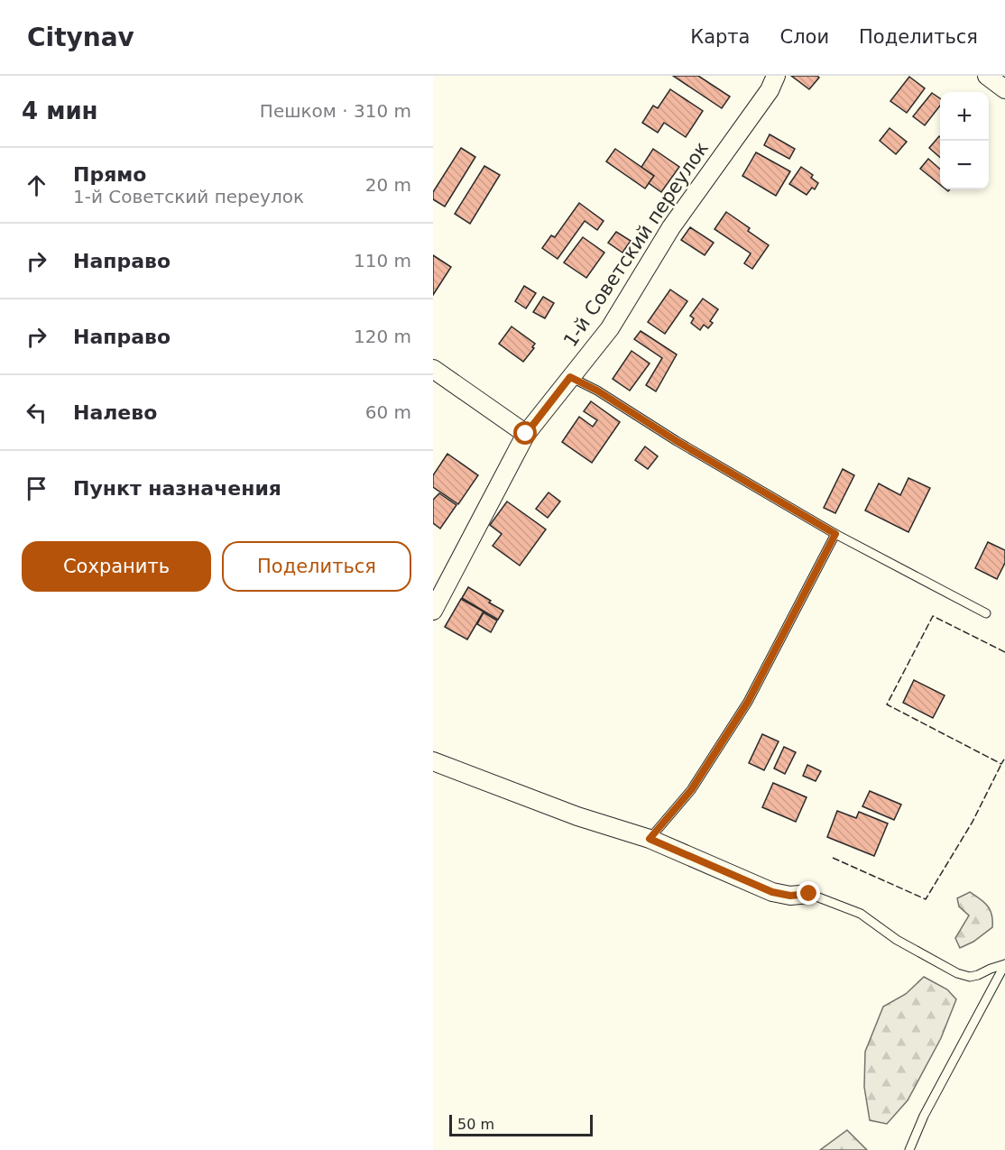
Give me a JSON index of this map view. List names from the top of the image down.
{
  "streets": {
    "street": ["1-й Советский переулок"]
  },
  "scale_bar": "50 m",
  "page": {
    "header": "Citynav",
    "nav": ["Карта", "Слои", "Поделиться"],
    "heading": ["4 мин", "Пешком · 310 m"],
    "map_buttons": ["+", "−"],
    "list": [
      ["Прямо", "1-й Советский переулок", "20 m"],
      ["Направо", "110 m"],
      ["Направо", "120 m"],
      ["Налево", "60 m"],
      "Пункт назначения"
    ],
    "buttons": ["Сохранить", "Поделиться"],
    "scale": "50 m"
  }
}
